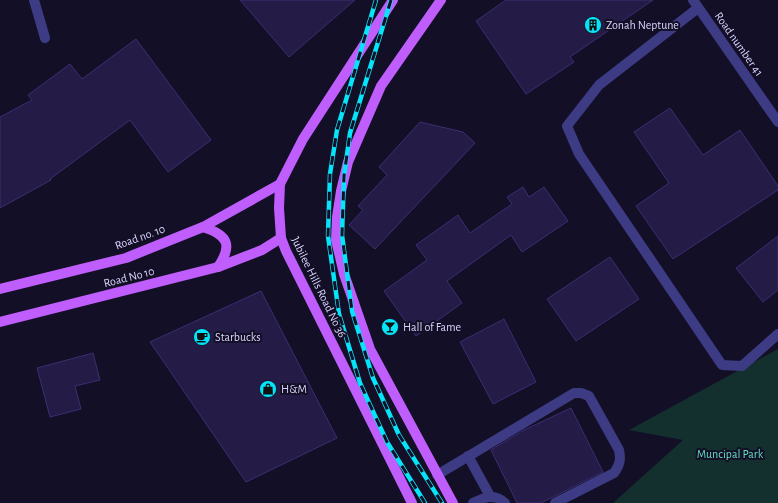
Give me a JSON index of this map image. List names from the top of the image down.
{
  "streets": {
    "main road": ["Road no. 10", "Road No 10", "Jubilee Hills Road No 36"],
    "street": ["Road number 41"]
  },
  "crossings": [
    ["Road no. 10", "Jubilee Hills Road No 36"],
    ["Road No 10", "Jubilee Hills Road No 36"]
  ],
  "parks": ["Muncipal Park"],
  "places": {
    "building": ["Zonah Neptune"],
    "bar": ["Hall of Fame"],
    "cafe": ["Starbucks"],
    "shop": ["H&M"]
  }
}
